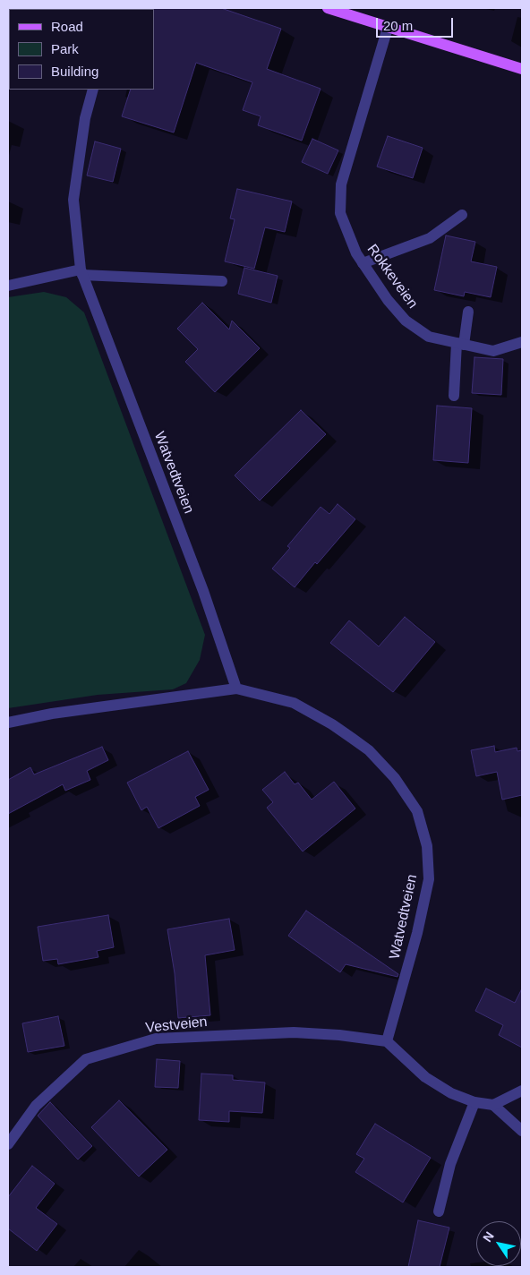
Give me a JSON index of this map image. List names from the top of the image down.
{
  "streets": {
    "street": ["Rokkeveien", "Watvedtveien", "Vestveien"]
  },
  "crossings": [
    ["Watvedtveien", "Vestveien"]
  ],
  "legend": ["Road", "Park", "Building"],
  "scale_bar": "20 m",
  "north": "top left"
}
